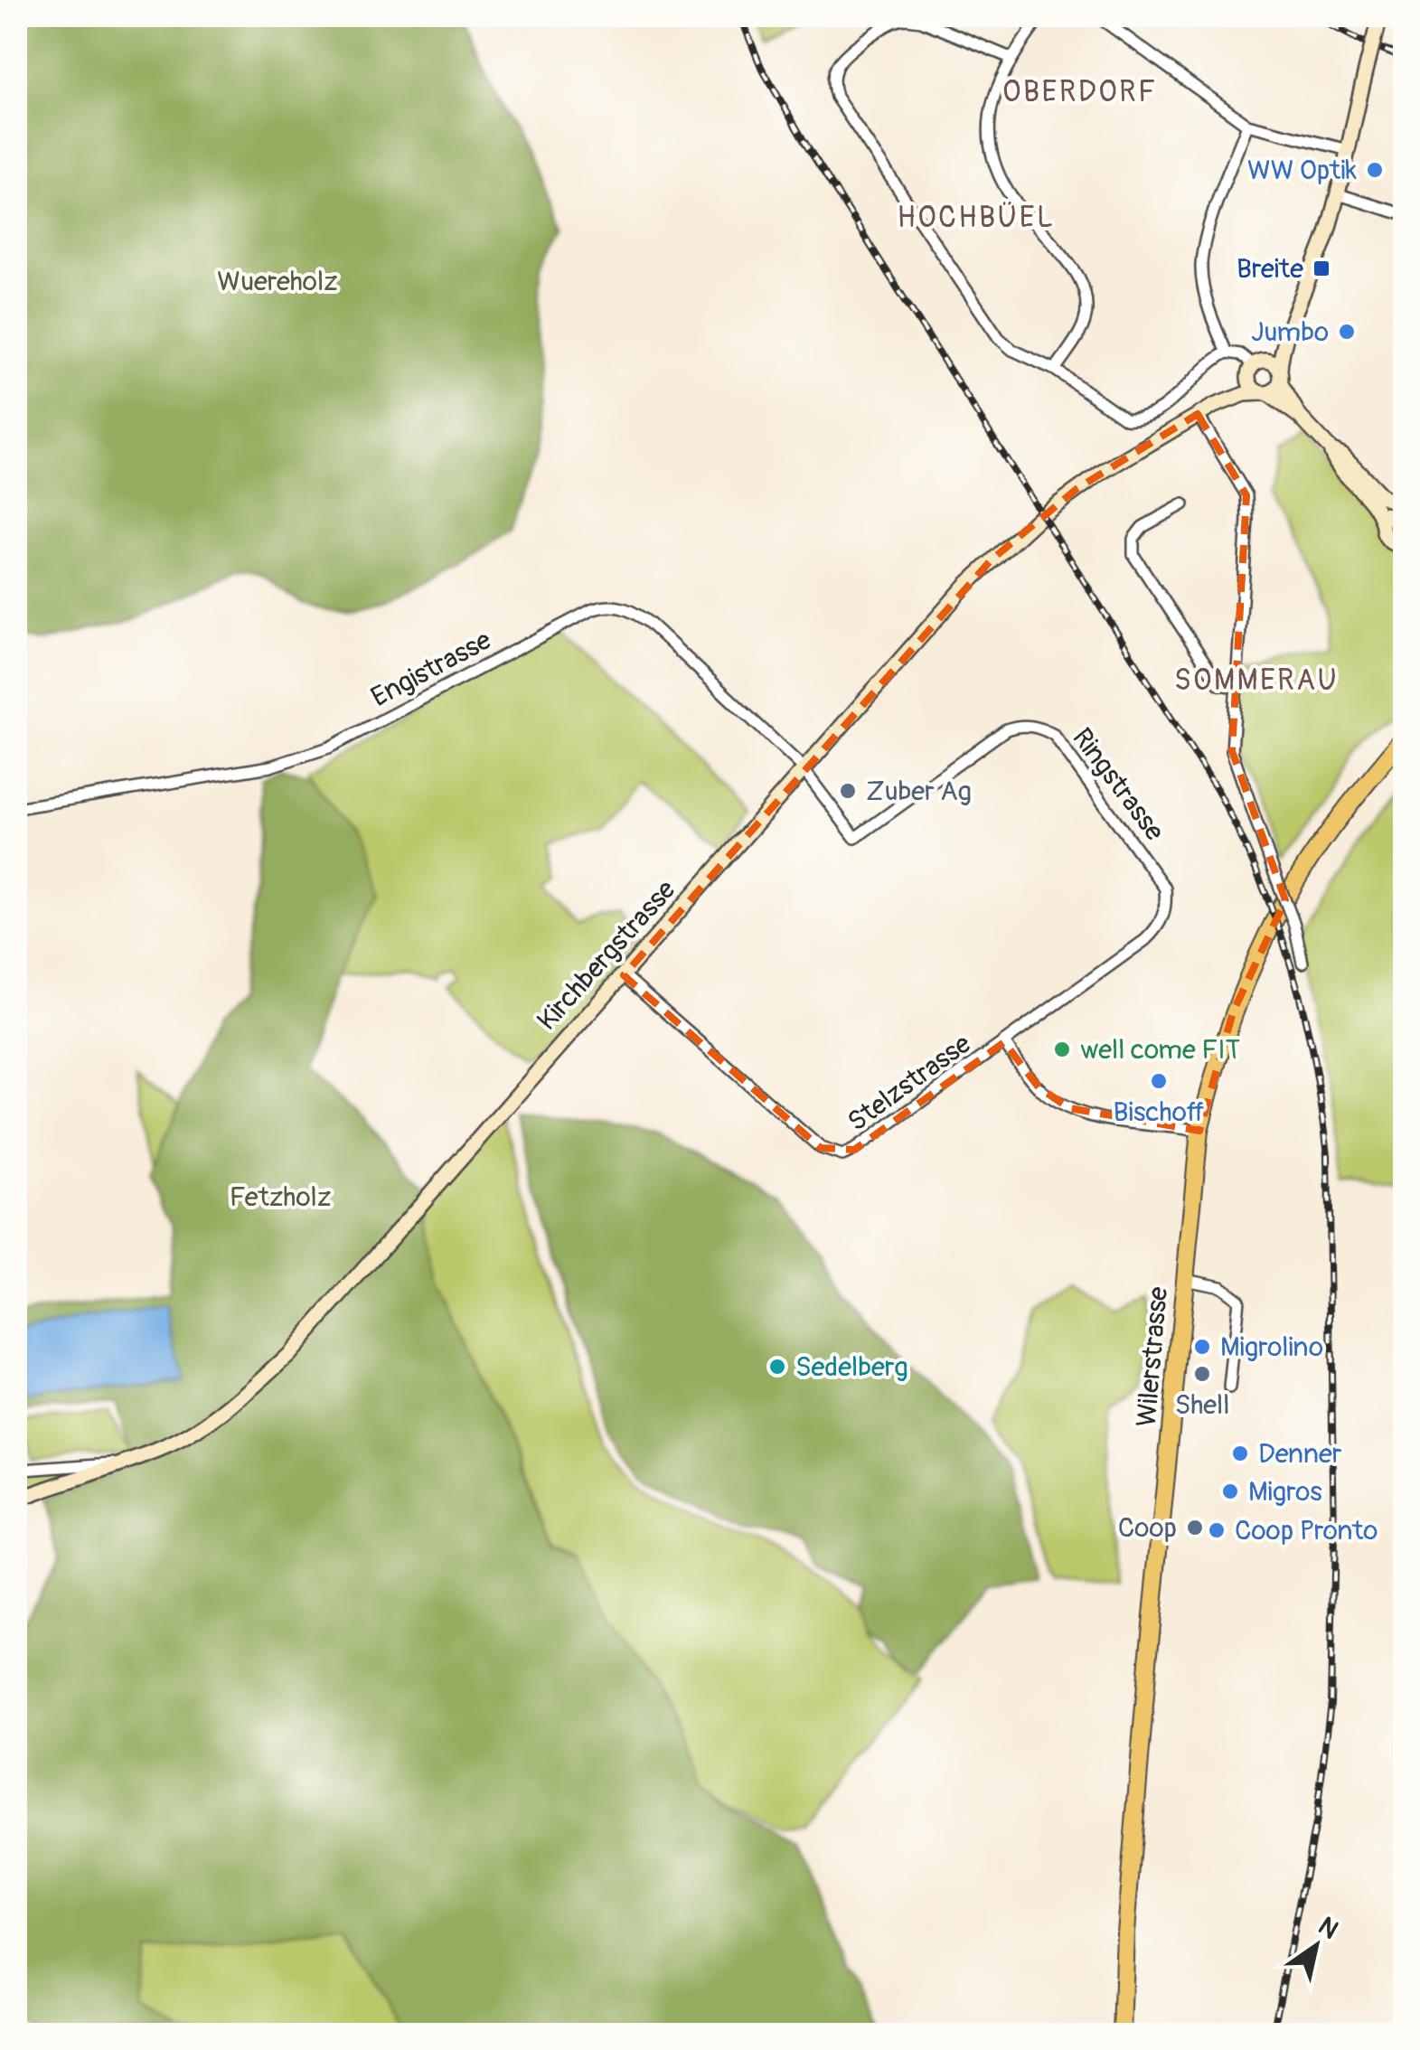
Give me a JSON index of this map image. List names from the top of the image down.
{
  "streets": {
    "main road": ["Kirchbergstrasse", "Wilerstrasse"],
    "street": ["Engistrasse", "Ringstrasse", "Stelzstrasse"]
  },
  "crossings": [
    ["Engistrasse", "Ringstrasse"],
    ["Engistrasse", "Kirchbergstrasse"],
    ["Ringstrasse", "Kirchbergstrasse"],
    ["Ringstrasse", "Stelzstrasse"],
    ["Kirchbergstrasse", "Stelzstrasse"],
    ["Stelzstrasse", "Wilerstrasse"]
  ],
  "districts": ["OBERDORF", "HOCHBÜEL", "SOMMERAU"],
  "parks": ["Wuereholz", "Fetzholz"],
  "places": {
    "other": [
      "WW Optik",
      "Jumbo",
      "Zuber Ag",
      "well come FIT",
      "Bischoff",
      "Migrolino",
      "Sedelberg",
      "Shell",
      "Denner",
      "Migros",
      "Coop",
      "Coop Pronto"
    ],
    "transit": ["Breite"]
  },
  "north": "top right"
}
